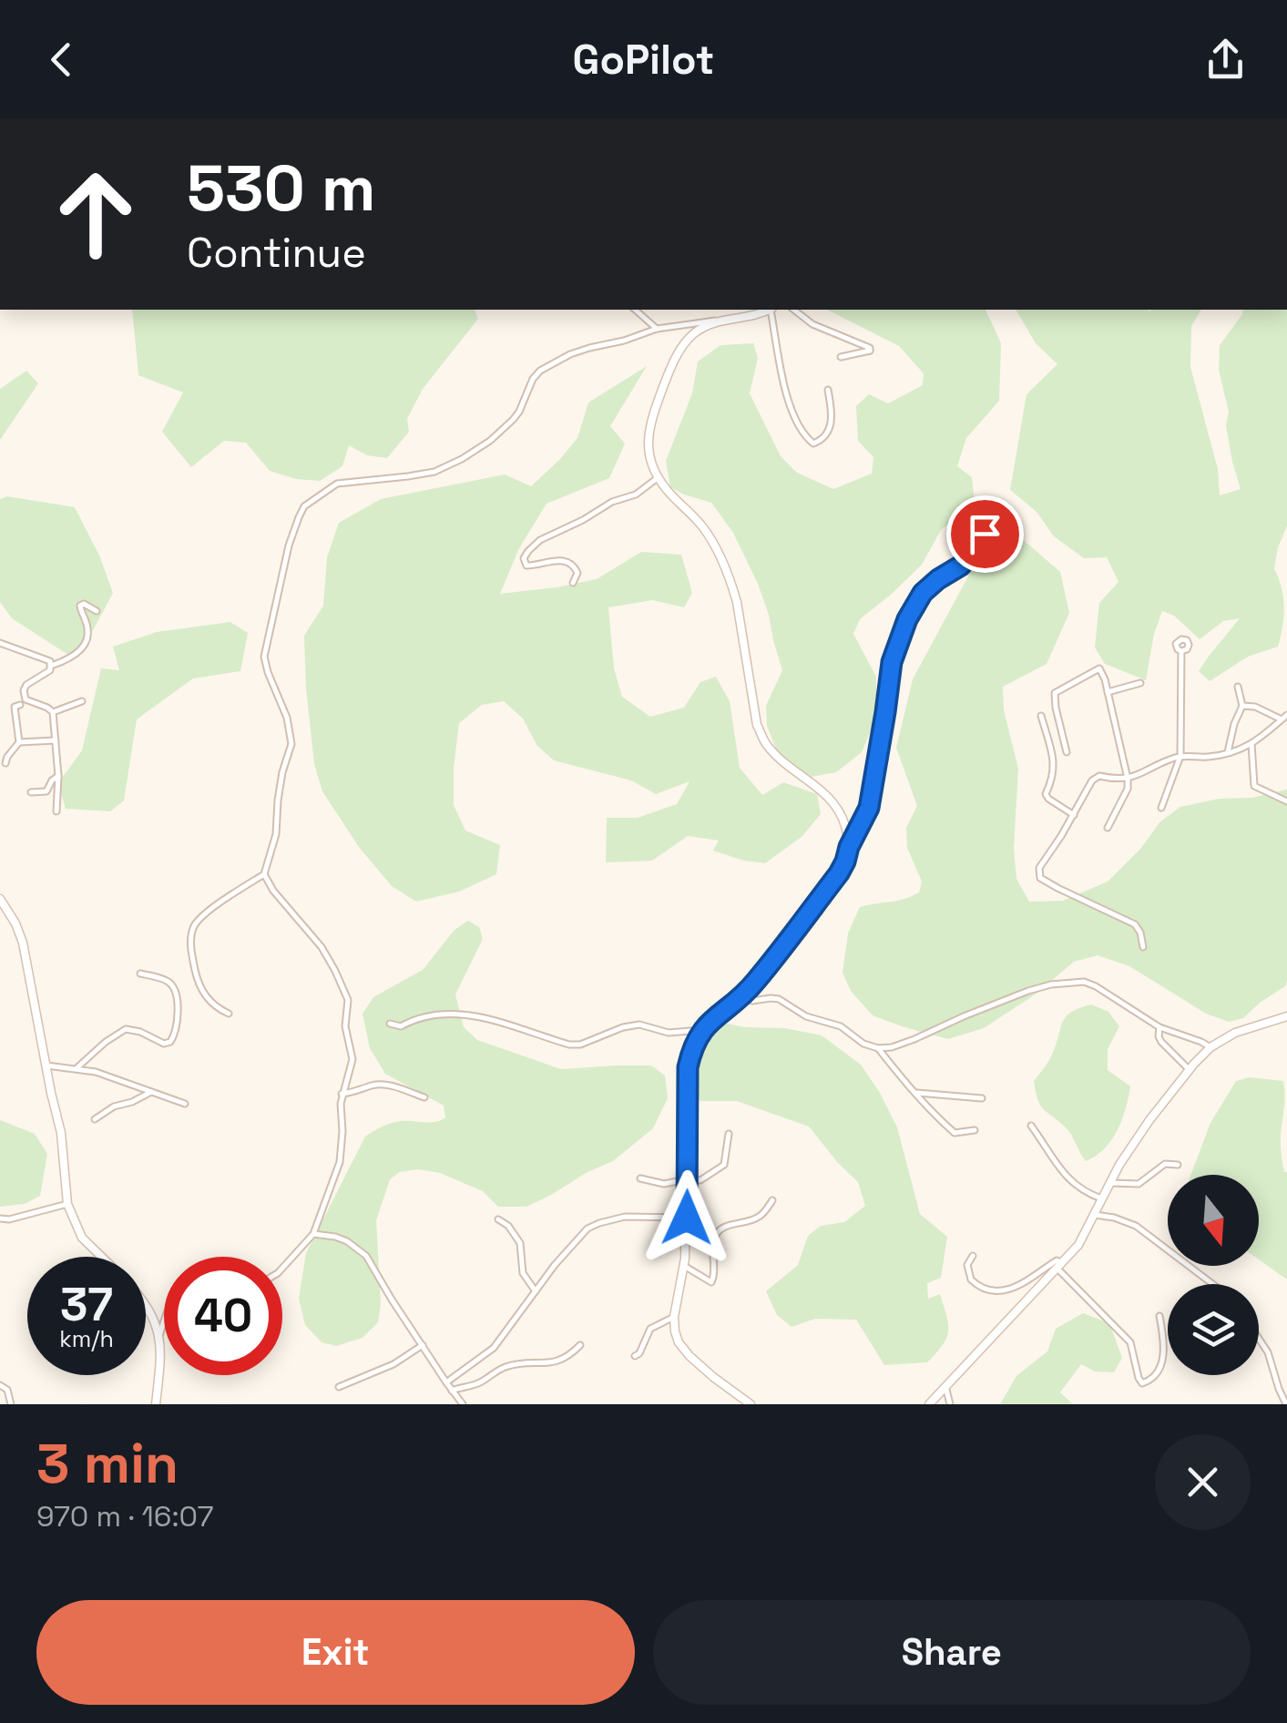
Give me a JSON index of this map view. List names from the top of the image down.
{
  "north": "bottom",
  "page": {
    "header": "GoPilot",
    "turn": ["530 m", "Continue"],
    "speed": "37 km/h",
    "limit": "40",
    "heading": ["3 min", "970 m · 16:07"],
    "buttons": ["Exit", "Share"]
  }
}
